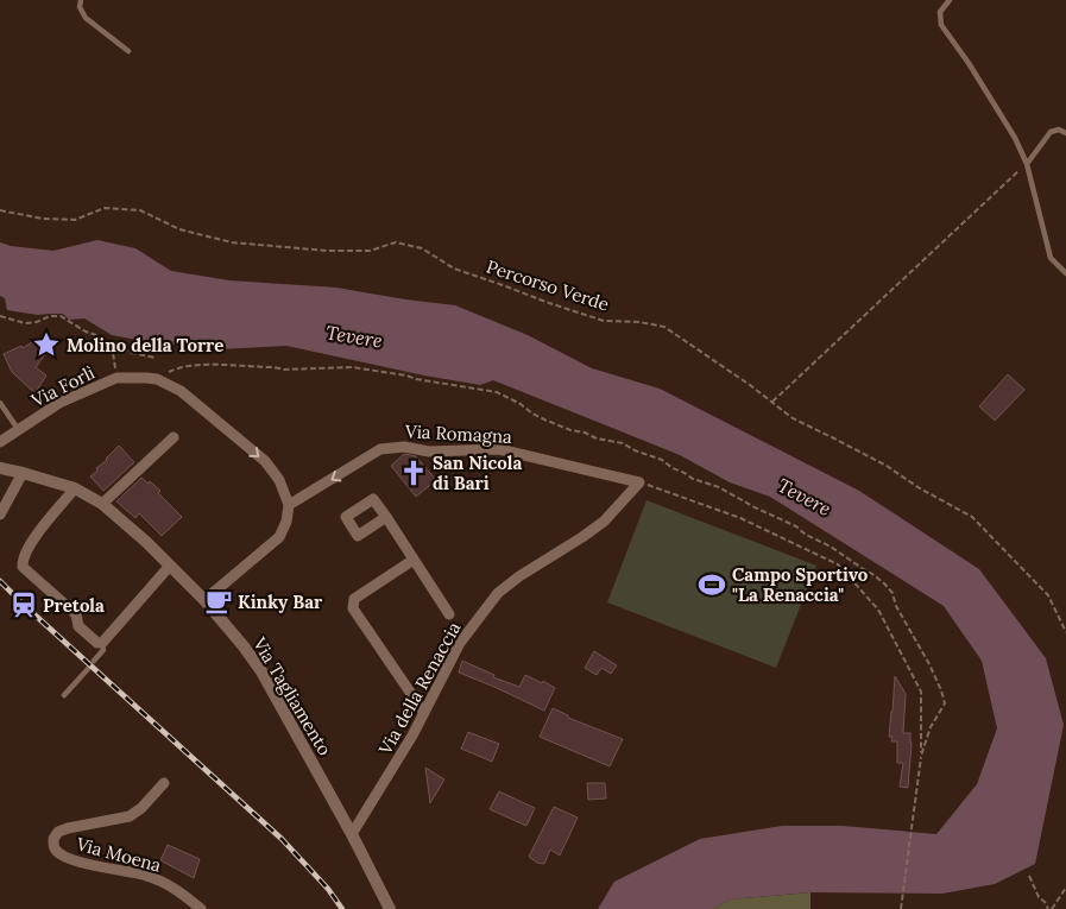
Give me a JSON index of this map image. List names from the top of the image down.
{
  "streets": {
    "street": [
      "Via Forlì",
      "Via Romagna",
      "Via della Renaccia",
      "Via Tagliamento",
      "Via Moena"
    ],
    "path": ["Percorso Verde"]
  },
  "crossings": [
    ["Via Forlì", "Via Romagna"],
    ["Via Romagna", "Via della Renaccia"],
    ["Via della Renaccia", "Via Tagliamento"]
  ],
  "one_way": ["Via Forlì", "Via Romagna"],
  "water": ["Tevere"],
  "places": {
    "place": ["Molino della Torre"],
    "church": ["San Nicola di Bari"],
    "sports": ["Campo Sportivo \"La Renaccia\""],
    "cafe": ["Kinky Bar"],
    "station": ["Pretola"]
  }
}
